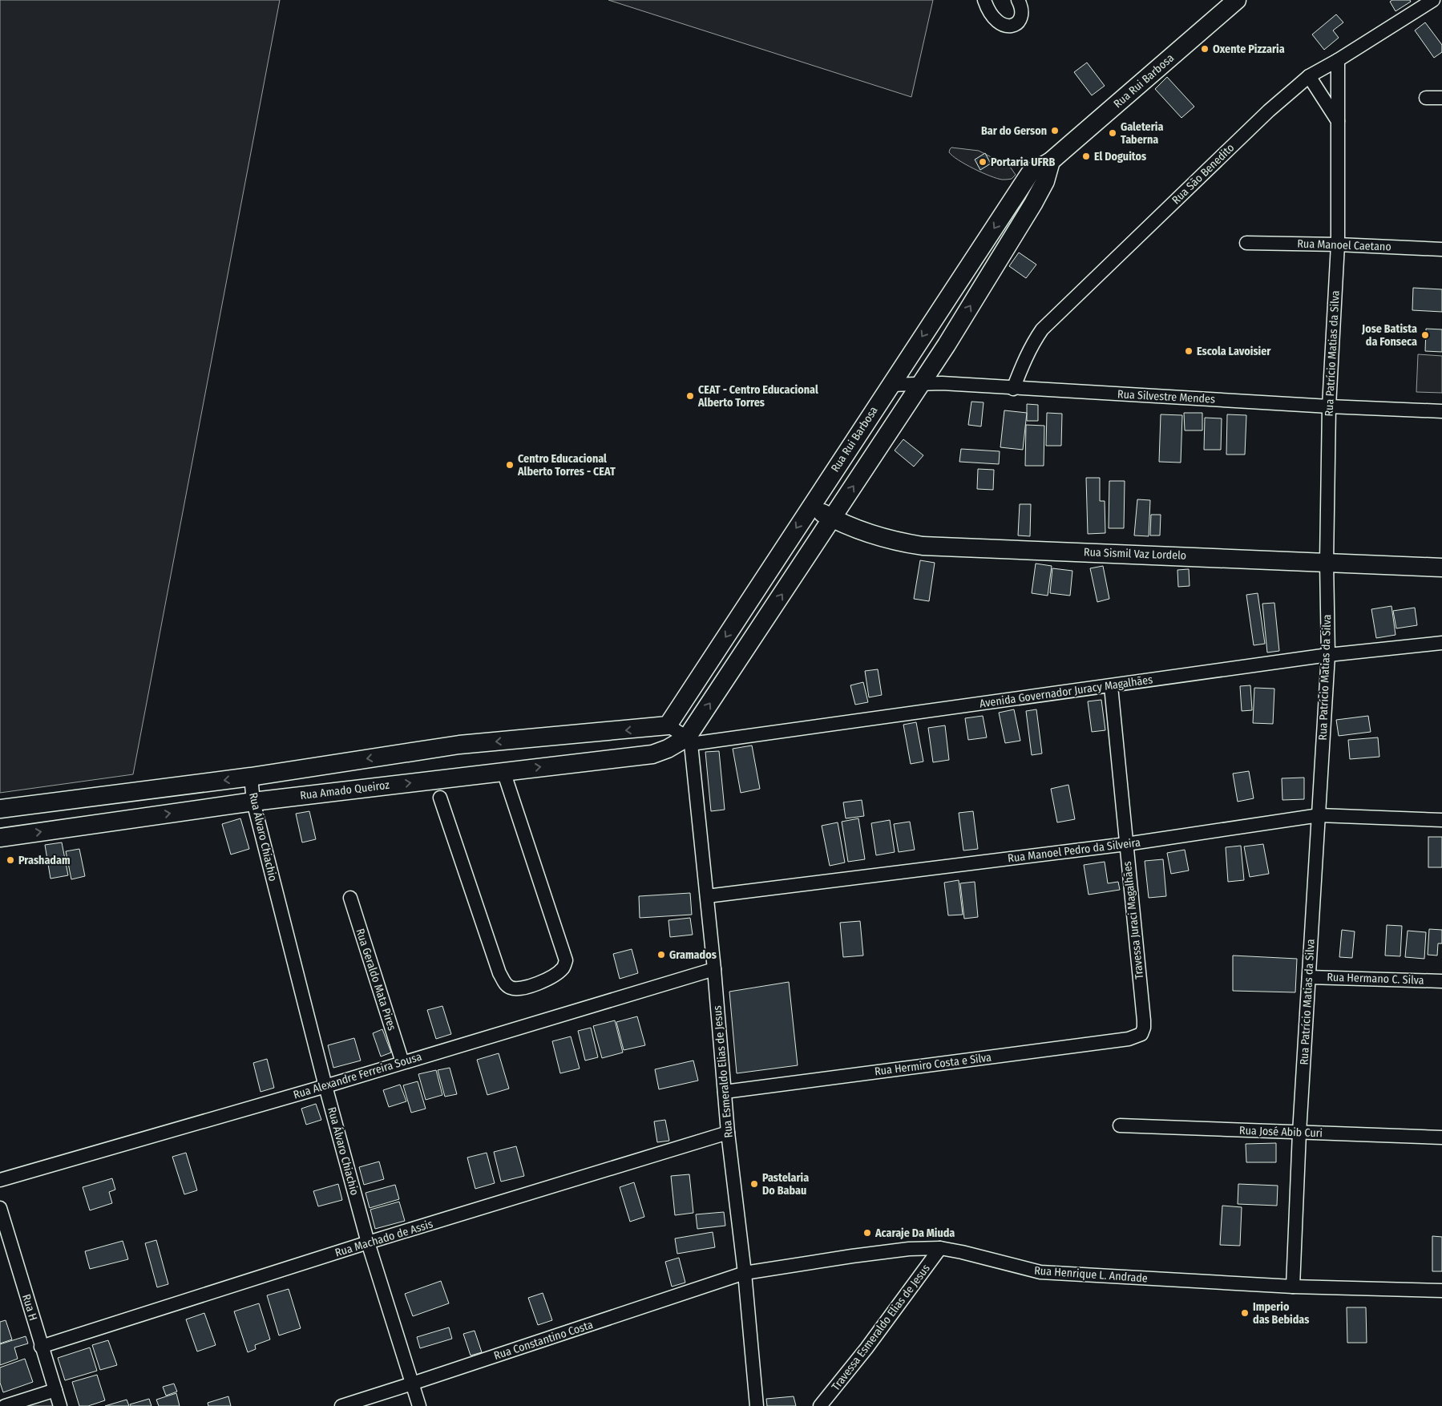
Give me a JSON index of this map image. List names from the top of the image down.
{
  "streets": {
    "street": [
      "Rua Rui Barbosa",
      "Rua São Benedito",
      "Rua Manoel Caetano",
      "Rua Patrício Matias da Silva",
      "Rua Silvestre Mendes",
      "Rua Sismil Vaz Lordelo",
      "Avenida Governador Juracy Magalhães",
      "Rua Amado Queiroz",
      "Rua Álvaro Chiachio",
      "Rua Manoel Pedro da Silveira",
      "Travessa Juraci Magalhães",
      "Rua Hermano C. Silva",
      "Rua Geraldo Mata Pires",
      "Rua Hermiro Costa e Silva",
      "Rua Esmeraldo Elias de Jesus",
      "Rua Alexandre Ferreira Sousa",
      "Rua José Abib Curi",
      "Rua Machado de Assis",
      "Rua Henrique L. Andrade",
      "Rua H",
      "Travessa Esmeraldo Elias de Jesus",
      "Rua Constantino Costa"
    ]
  },
  "crossings": [
    ["Rua Rui Barbosa", "Rua Silvestre Mendes"],
    ["Rua Rui Barbosa", "Rua Sismil Vaz Lordelo"],
    ["Rua São Benedito", "Rua Patrício Matias da Silva"],
    ["Rua São Benedito", "Rua Silvestre Mendes"],
    ["Rua Manoel Caetano", "Rua Patrício Matias da Silva"],
    ["Rua Patrício Matias da Silva", "Rua Silvestre Mendes"],
    ["Rua Patrício Matias da Silva", "Rua Sismil Vaz Lordelo"],
    ["Rua Patrício Matias da Silva", "Avenida Governador Juracy Magalhães"],
    ["Rua Patrício Matias da Silva", "Rua Manoel Pedro da Silveira"],
    ["Rua Patrício Matias da Silva", "Rua Hermano C. Silva"],
    ["Rua Patrício Matias da Silva", "Rua José Abib Curi"],
    ["Rua Patrício Matias da Silva", "Rua Henrique L. Andrade"],
    ["Avenida Governador Juracy Magalhães", "Rua Amado Queiroz"],
    ["Avenida Governador Juracy Magalhães", "Travessa Juraci Magalhães"],
    ["Avenida Governador Juracy Magalhães", "Rua Esmeraldo Elias de Jesus"],
    ["Rua Amado Queiroz", "Rua Álvaro Chiachio"],
    ["Rua Amado Queiroz", "Rua Esmeraldo Elias de Jesus"],
    ["Rua Álvaro Chiachio", "Rua Alexandre Ferreira Sousa"],
    ["Rua Álvaro Chiachio", "Rua Machado de Assis"],
    ["Rua Álvaro Chiachio", "Rua Constantino Costa"],
    ["Rua Manoel Pedro da Silveira", "Travessa Juraci Magalhães"],
    ["Rua Manoel Pedro da Silveira", "Rua Esmeraldo Elias de Jesus"],
    ["Travessa Juraci Magalhães", "Rua Hermiro Costa e Silva"],
    ["Rua Geraldo Mata Pires", "Rua Alexandre Ferreira Sousa"],
    ["Rua Hermiro Costa e Silva", "Rua Esmeraldo Elias de Jesus"],
    ["Rua Esmeraldo Elias de Jesus", "Rua Alexandre Ferreira Sousa"],
    ["Rua Esmeraldo Elias de Jesus", "Rua Machado de Assis"],
    ["Rua Esmeraldo Elias de Jesus", "Rua Henrique L. Andrade"],
    ["Rua Esmeraldo Elias de Jesus", "Rua Constantino Costa"],
    ["Rua Machado de Assis", "Rua H"],
    ["Rua Henrique L. Andrade", "Travessa Esmeraldo Elias de Jesus"],
    ["Rua Henrique L. Andrade", "Rua Constantino Costa"]
  ],
  "places": [
    "Oxente Pizzaria",
    "Bar do Gerson",
    "Galeteria Taberna",
    "El Doguitos",
    "Portaria UFRB",
    "Jose Batista da Fonseca",
    "Escola Lavoisier",
    "CEAT - Centro Educacional Alberto Torres",
    "Centro Educacional Alberto Torres - CEAT",
    "Prashadam",
    "Gramados",
    "Pastelaria Do Babau",
    "Acaraje Da Miuda",
    "Imperio das Bebidas"
  ]
}
